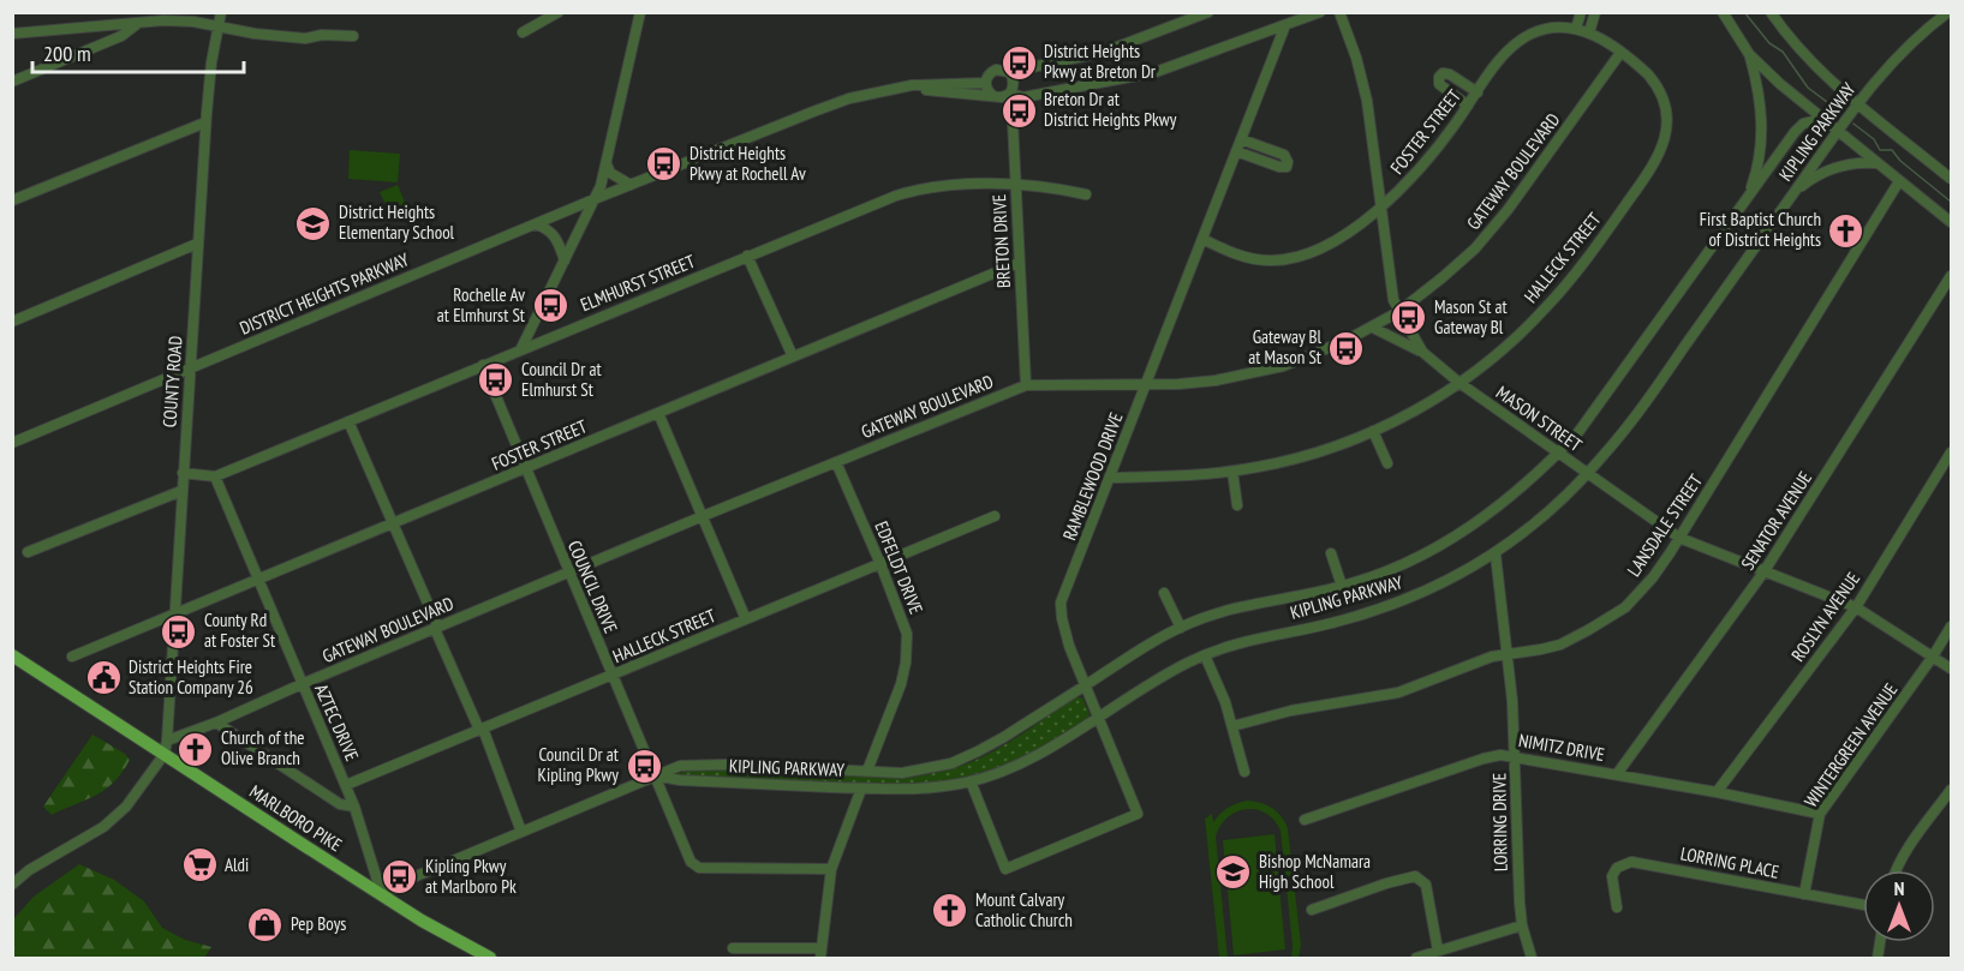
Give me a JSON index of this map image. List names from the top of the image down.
{
  "streets": {
    "main road": ["MARLBORO PIKE"],
    "street": [
      "FOSTER STREET",
      "KIPLING PARKWAY",
      "GATEWAY BOULEVARD",
      "BRETON DRIVE",
      "HALLECK STREET",
      "ELMHURST STREET",
      "DISTRICT HEIGHTS PARKWAY",
      "COUNTY ROAD",
      "MASON STREET",
      "RAMBLEWOOD DRIVE",
      "SENATOR AVENUE",
      "LANSDALE STREET",
      "EDFELDT DRIVE",
      "COUNCIL DRIVE",
      "ROSLYN AVENUE",
      "AZTEC DRIVE",
      "WINTERGREEN AVENUE",
      "NIMITZ DRIVE",
      "LORRING DRIVE",
      "LORRING PLACE"
    ]
  },
  "crossings": [
    ["FOSTER STREET", "GATEWAY BOULEVARD"],
    ["FOSTER STREET", "BRETON DRIVE"],
    ["FOSTER STREET", "HALLECK STREET"],
    ["FOSTER STREET", "COUNTY ROAD"],
    ["FOSTER STREET", "MASON STREET"],
    ["FOSTER STREET", "RAMBLEWOOD DRIVE"],
    ["FOSTER STREET", "COUNCIL DRIVE"],
    ["FOSTER STREET", "AZTEC DRIVE"],
    ["KIPLING PARKWAY", "MASON STREET"],
    ["KIPLING PARKWAY", "RAMBLEWOOD DRIVE"],
    ["KIPLING PARKWAY", "EDFELDT DRIVE"],
    ["KIPLING PARKWAY", "COUNCIL DRIVE"],
    ["KIPLING PARKWAY", "AZTEC DRIVE"],
    ["KIPLING PARKWAY", "MARLBORO PIKE"],
    ["KIPLING PARKWAY", "LORRING DRIVE"],
    ["GATEWAY BOULEVARD", "BRETON DRIVE"],
    ["GATEWAY BOULEVARD", "HALLECK STREET"],
    ["GATEWAY BOULEVARD", "COUNTY ROAD"],
    ["GATEWAY BOULEVARD", "MASON STREET"],
    ["GATEWAY BOULEVARD", "RAMBLEWOOD DRIVE"],
    ["GATEWAY BOULEVARD", "EDFELDT DRIVE"],
    ["GATEWAY BOULEVARD", "COUNCIL DRIVE"],
    ["GATEWAY BOULEVARD", "AZTEC DRIVE"],
    ["GATEWAY BOULEVARD", "MARLBORO PIKE"],
    ["BRETON DRIVE", "ELMHURST STREET"],
    ["BRETON DRIVE", "DISTRICT HEIGHTS PARKWAY"],
    ["HALLECK STREET", "MASON STREET"],
    ["HALLECK STREET", "RAMBLEWOOD DRIVE"],
    ["HALLECK STREET", "EDFELDT DRIVE"],
    ["HALLECK STREET", "COUNCIL DRIVE"],
    ["HALLECK STREET", "AZTEC DRIVE"],
    ["ELMHURST STREET", "COUNCIL DRIVE"],
    ["ELMHURST STREET", "AZTEC DRIVE"],
    ["DISTRICT HEIGHTS PARKWAY", "COUNTY ROAD"],
    ["COUNTY ROAD", "MARLBORO PIKE"],
    ["MASON STREET", "SENATOR AVENUE"],
    ["MASON STREET", "LANSDALE STREET"],
    ["MASON STREET", "ROSLYN AVENUE"],
    ["MASON STREET", "WINTERGREEN AVENUE"],
    ["SENATOR AVENUE", "NIMITZ DRIVE"],
    ["LANSDALE STREET", "LORRING DRIVE"],
    ["ROSLYN AVENUE", "NIMITZ DRIVE"],
    ["AZTEC DRIVE", "MARLBORO PIKE"],
    ["WINTERGREEN AVENUE", "NIMITZ DRIVE"],
    ["WINTERGREEN AVENUE", "LORRING PLACE"],
    ["NIMITZ DRIVE", "LORRING DRIVE"]
  ],
  "places": {
    "bus stop": [
      "District Heights Pkwy at Breton Dr",
      "Breton Dr at District Heights Pkwy",
      "District Heights Pkwy at Rochell Av",
      "Rochelle Av at Elmhurst St",
      "Mason St at Gateway Bl",
      "Gateway Bl at Mason St",
      "Council Dr at Elmhurst St",
      "County Rd at Foster St",
      "Council Dr at Kipling Pkwy",
      "Kipling Pkwy at Marlboro Pk"
    ],
    "school or university": ["District Heights Elementary School", "Bishop McNamara High School"],
    "church": ["First Baptist Church of District Heights", "Church of the Olive Branch", "Mount Calvary Catholic Church"],
    "public building": ["District Heights Fire Station Company 26"],
    "supermarket": ["Aldi"],
    "shop": ["Pep Boys"]
  },
  "scale_bar": "200 m",
  "north": "top"
}
